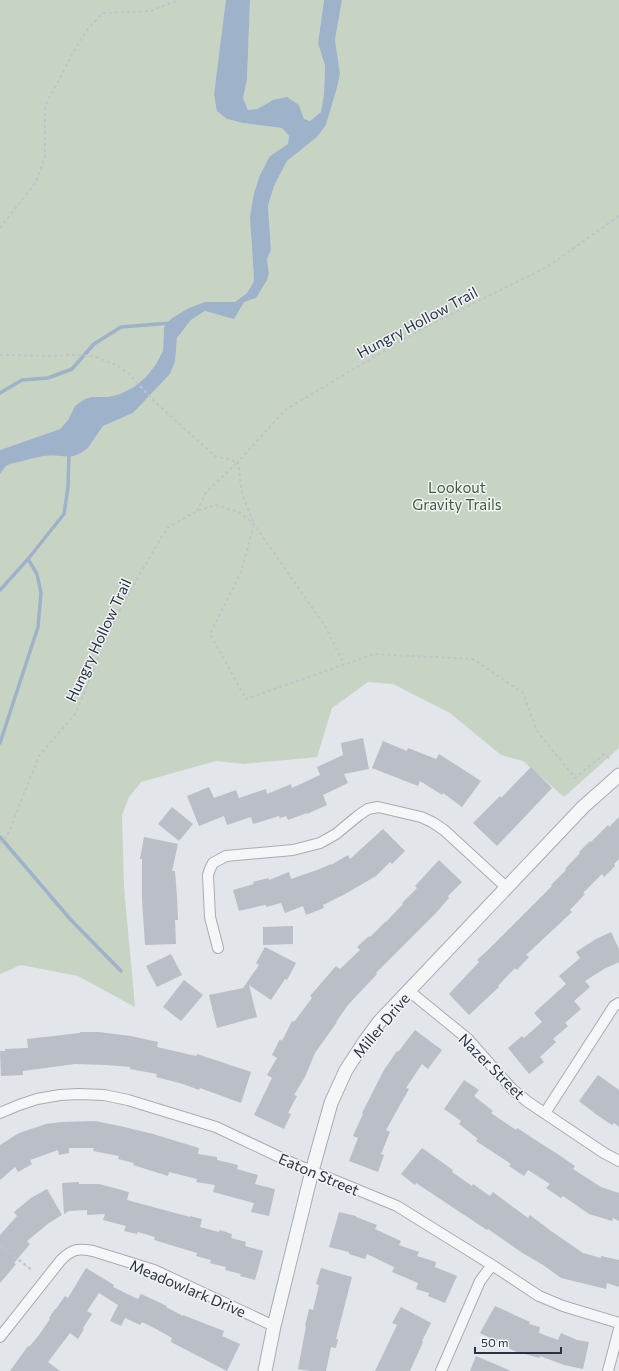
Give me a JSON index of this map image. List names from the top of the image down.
{
  "streets": {
    "street": [
      "Miller Drive",
      "Nazer Street",
      "Eaton Street",
      "Meadowlark Drive"
    ],
    "path": ["Hungry Hollow Trail"]
  },
  "crossings": [
    ["Miller Drive", "Nazer Street"],
    ["Miller Drive", "Eaton Street"],
    ["Miller Drive", "Meadowlark Drive"]
  ],
  "parks": ["Lookout Gravity Trails"],
  "scale_bar": "50 m"
}
